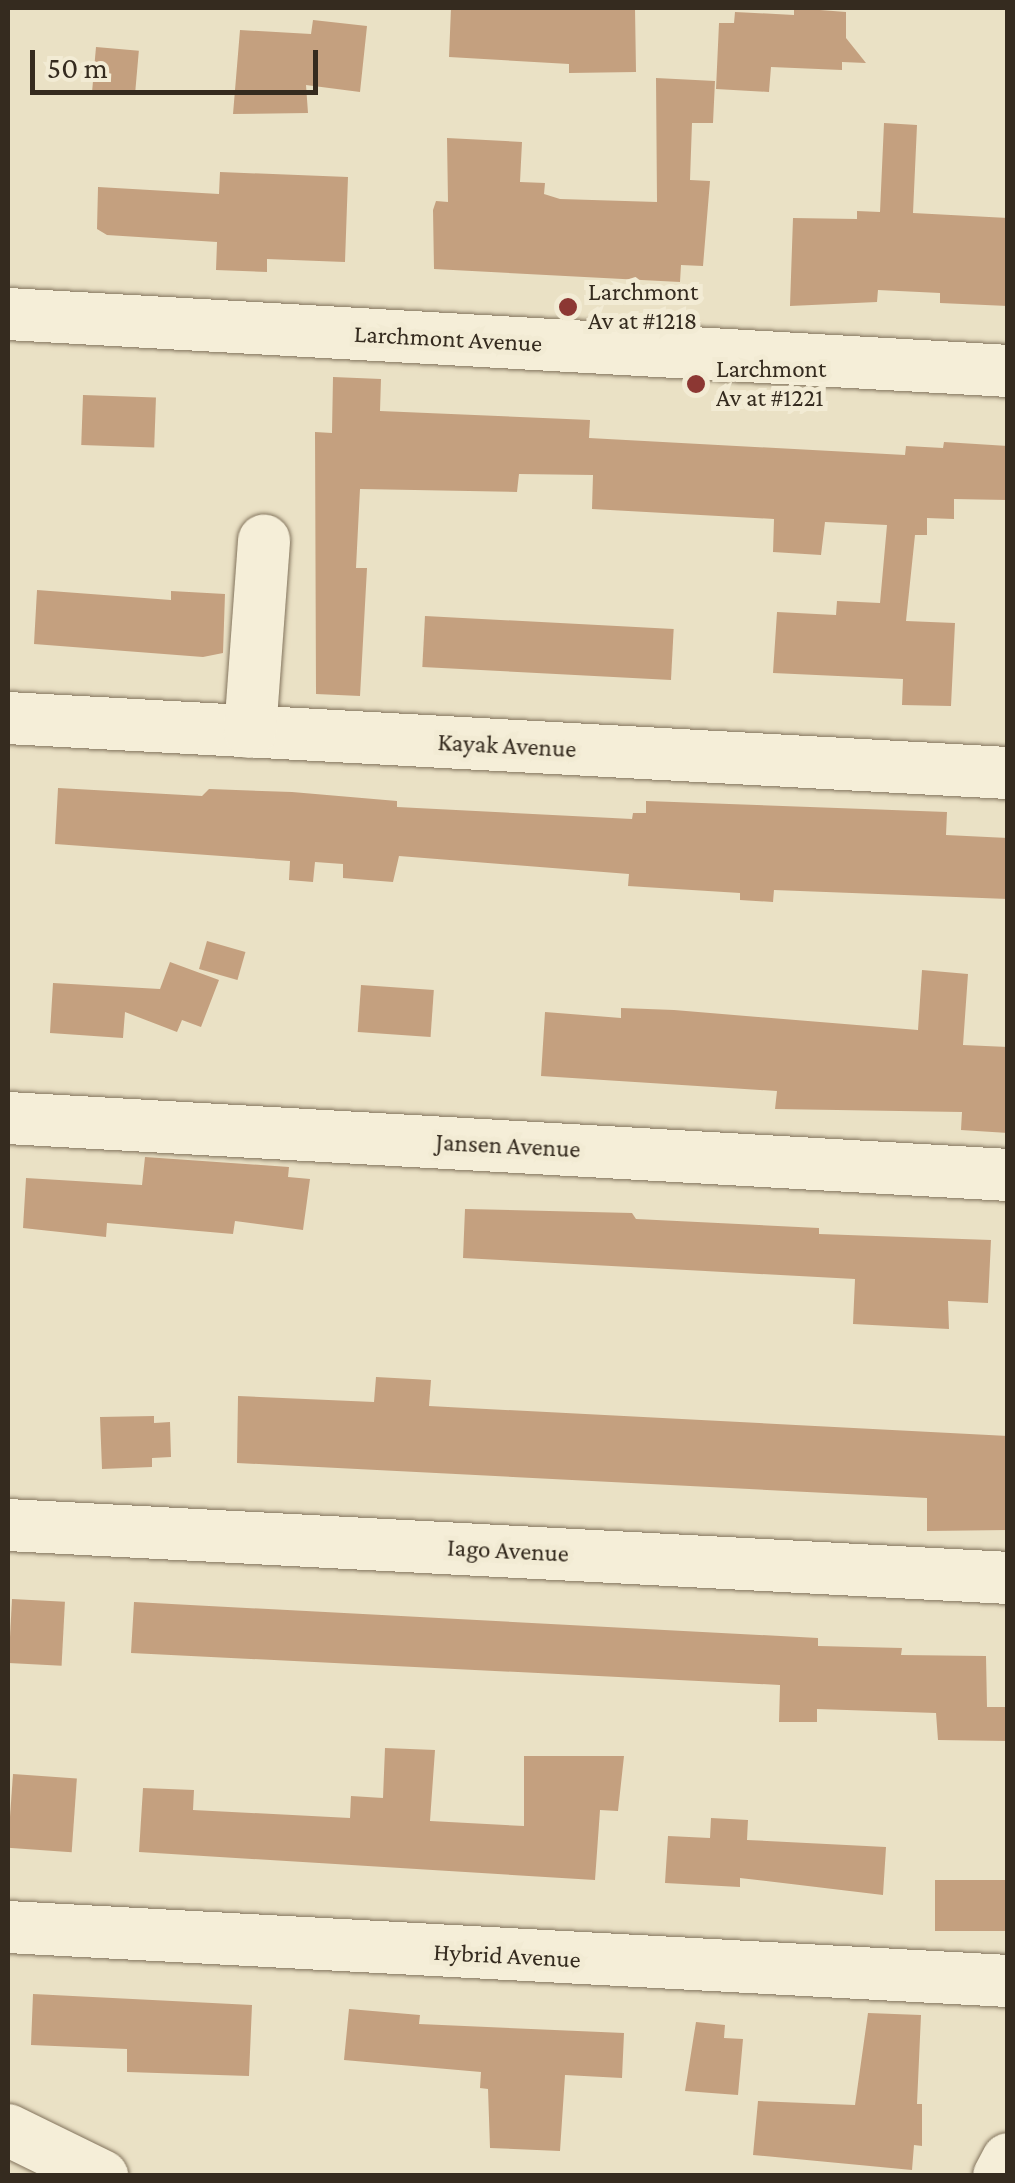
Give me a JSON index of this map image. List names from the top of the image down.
{
  "streets": {
    "street": [
      "Larchmont Avenue",
      "Kayak Avenue",
      "Jansen Avenue",
      "Iago Avenue",
      "Hybrid Avenue"
    ]
  },
  "places": ["Larchmont Av at #1218", "Larchmont Av at #1221"],
  "scale_bar": "50 m"
}
